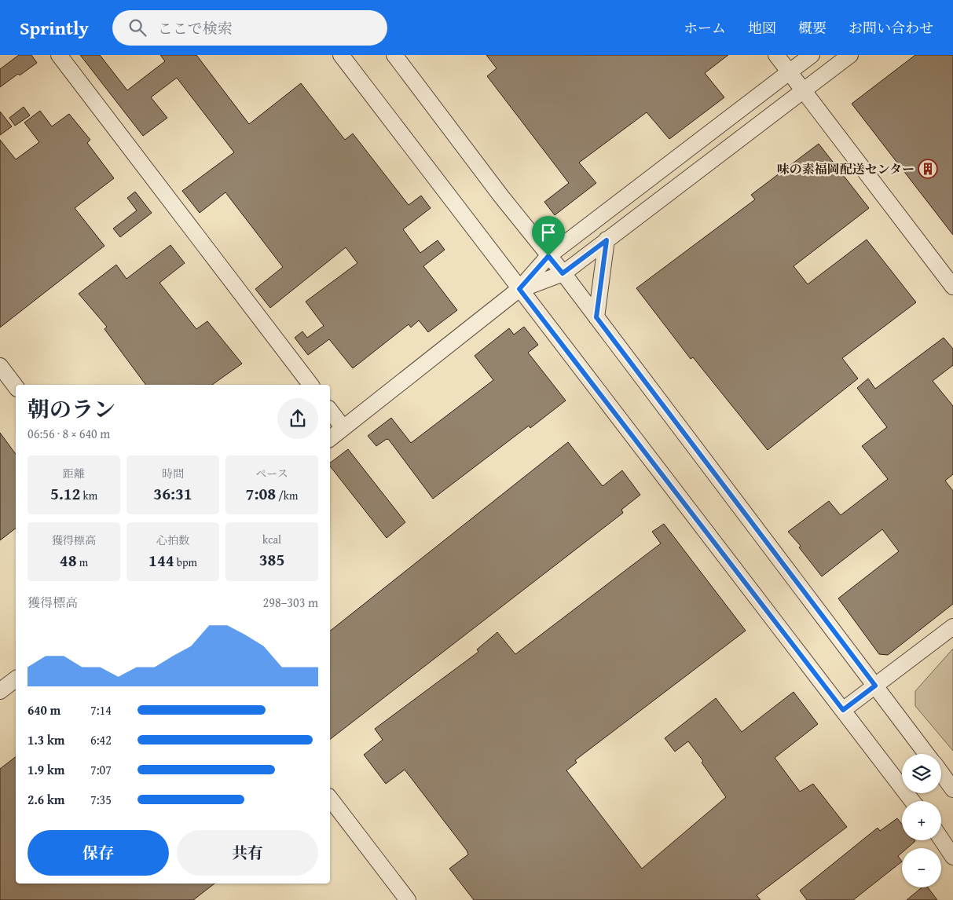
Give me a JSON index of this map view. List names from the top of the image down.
{
  "places": {
    "building": ["味の素福岡配送センター"]
  },
  "page": {
    "header": "Sprintly",
    "search": "ここで検索",
    "nav": [
      "ホーム",
      "地図",
      "概要",
      "お問い合わせ"
    ],
    "heading": ["朝のラン", "06:56 · 8 × 640 m"],
    "stats": [
      ["距離", "5.12 km"],
      ["時間", "36:31"],
      ["ペース", "7:08 /km"],
      ["獲得標高", "48 m"],
      ["心拍数", "144 bpm"],
      ["kcal", "385"]
    ],
    "chart": ["獲得標高", "298–303 m"],
    "list": [
      {
        "name": "640 m",
        "note": "7:14"
      },
      {
        "name": "1.3 km",
        "note": "6:42"
      },
      {
        "name": "1.9 km",
        "note": "7:07"
      },
      {
        "name": "2.6 km",
        "note": "7:35"
      }
    ],
    "map_buttons": ["+", "−"],
    "buttons": ["保存", "共有"]
  }
}
